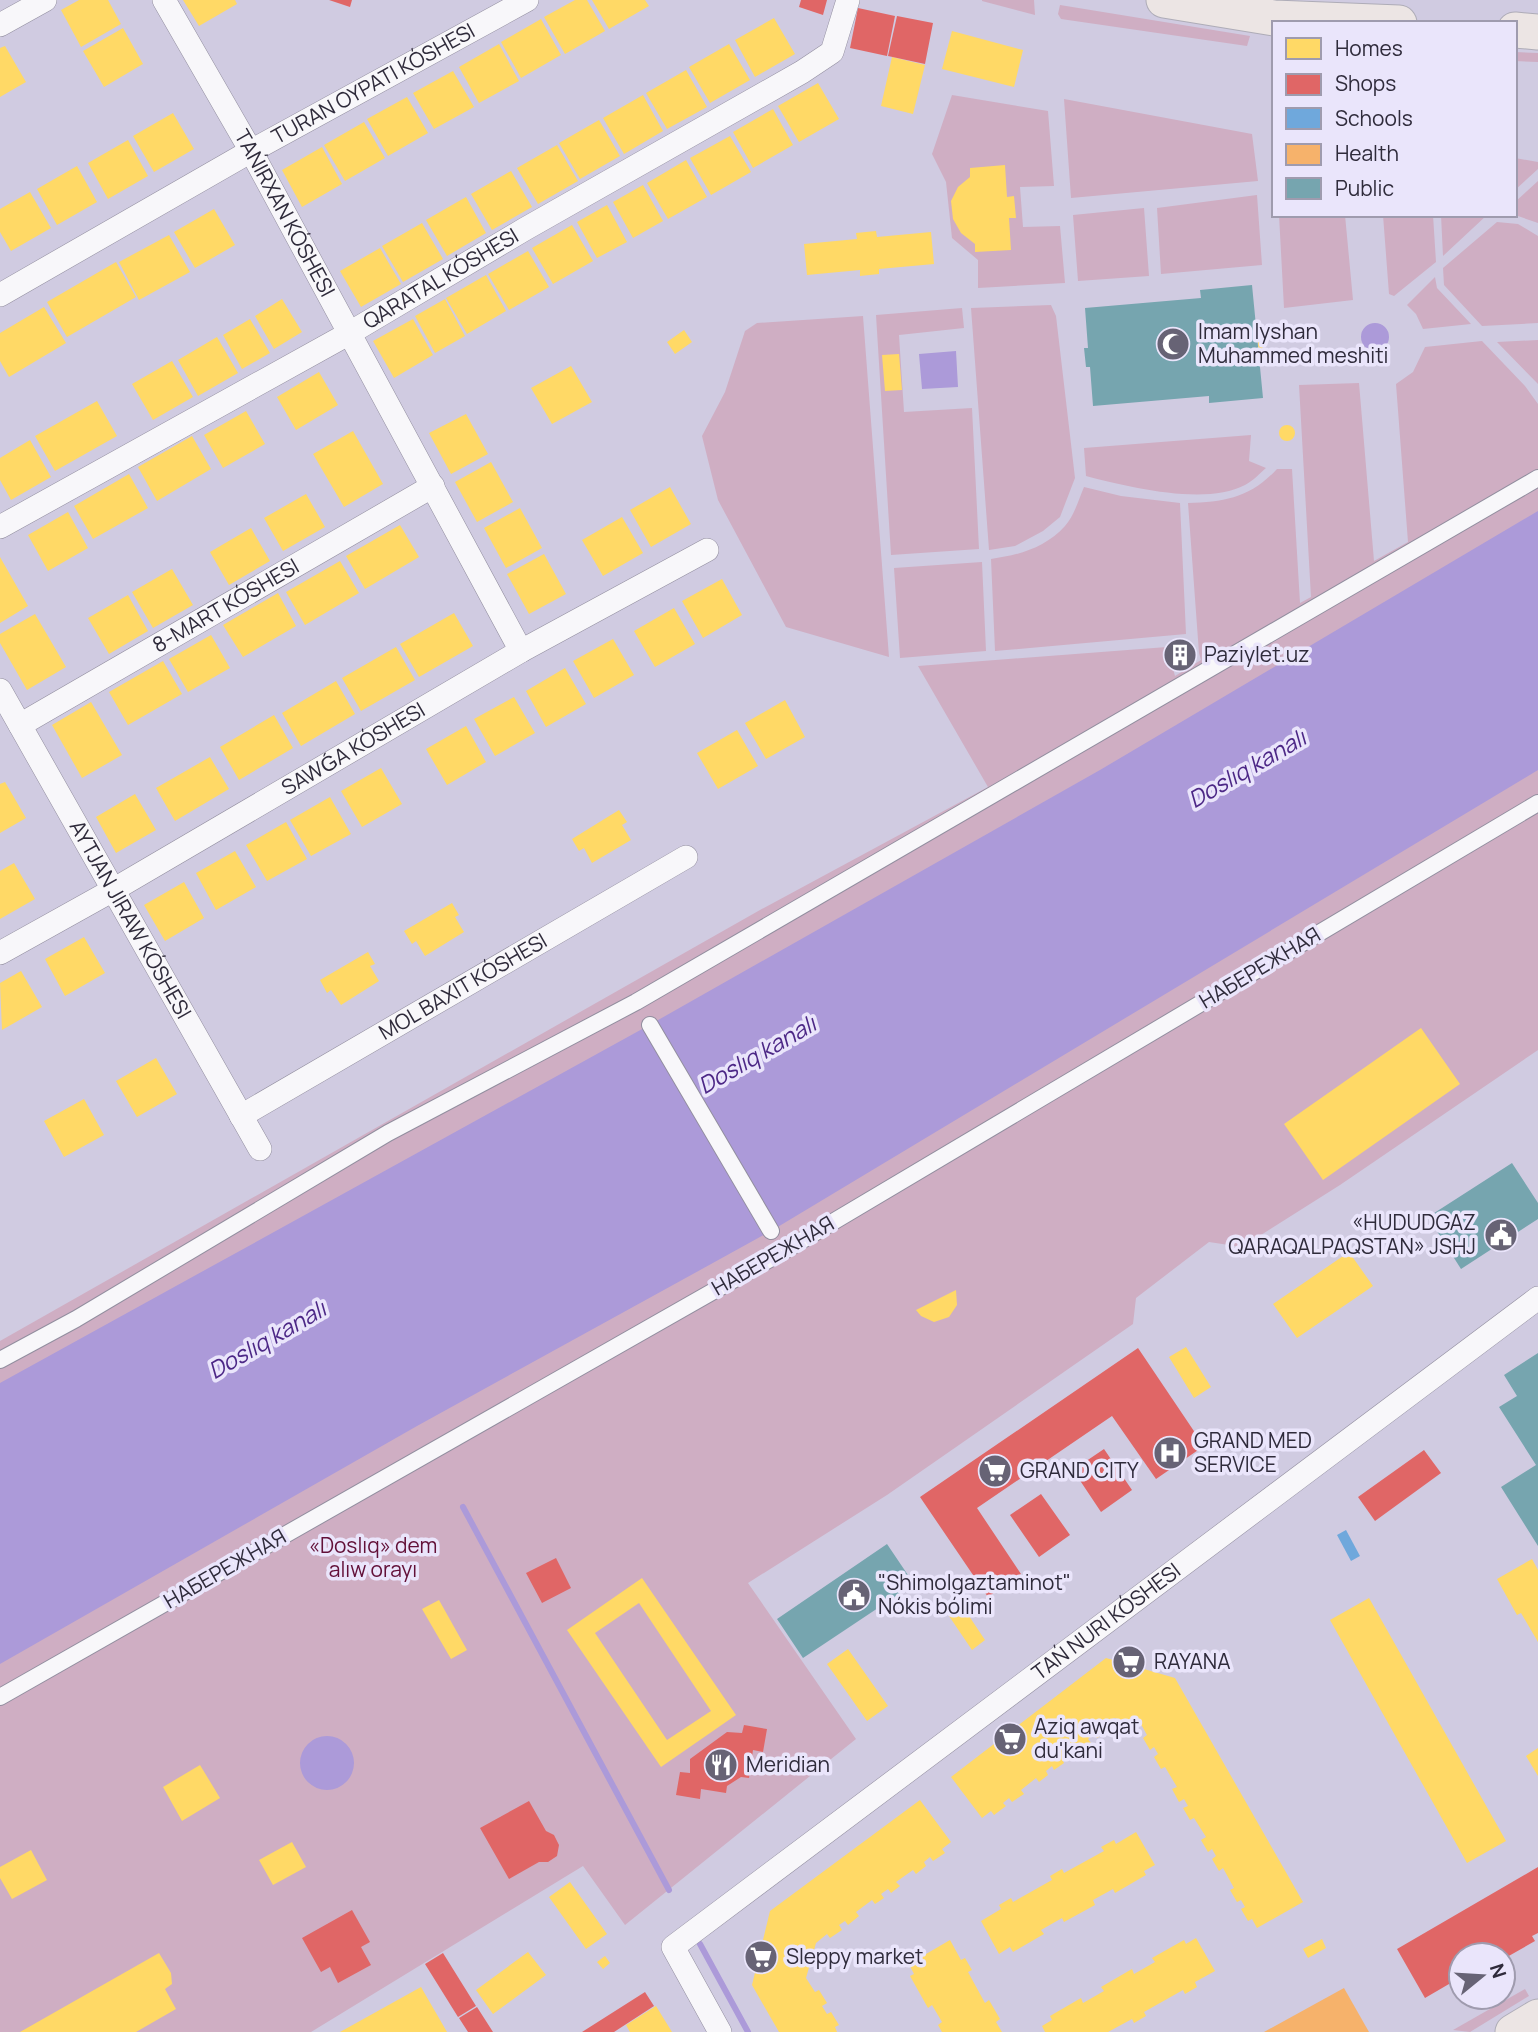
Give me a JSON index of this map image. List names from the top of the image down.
{
  "streets": {
    "street": [
      "TAŃIRXAN KÓSHESI",
      "QARATAL KÓSHESI",
      "8-MART KÓSHESI",
      "SAWǴA KÓSHESI",
      "НАБЕРЕЖНАЯ"
    ]
  },
  "crossings": [
    ["TAŃIRXAN KÓSHESI", "QARATAL KÓSHESI"],
    ["TAŃIRXAN KÓSHESI", "8-MART KÓSHESI"],
    ["TAŃIRXAN KÓSHESI", "SAWǴA KÓSHESI"]
  ],
  "water": ["Doslıq kanalı"],
  "parks": ["«Doslıq» dem alıw orayı"],
  "places": {
    "mosque": ["Imam Iyshan Muhammed meshiti"],
    "building": ["Paziylet.uz"],
    "public building": ["«HUDUDGAZ QARAQALPAQSTAN» JSHJ", "\"Shimolgaztaminot\" Nókis bólimi"],
    "hospital": ["GRAND MED SERVICE"],
    "supermarket": [
      "GRAND CITY",
      "RAYANA",
      "Aziq awqat du'kani",
      "Sleppy market"
    ],
    "restaurant": ["Meridian"]
  },
  "legend": [
    "Homes",
    "Shops",
    "Schools",
    "Health",
    "Public"
  ],
  "north": "right"
}
